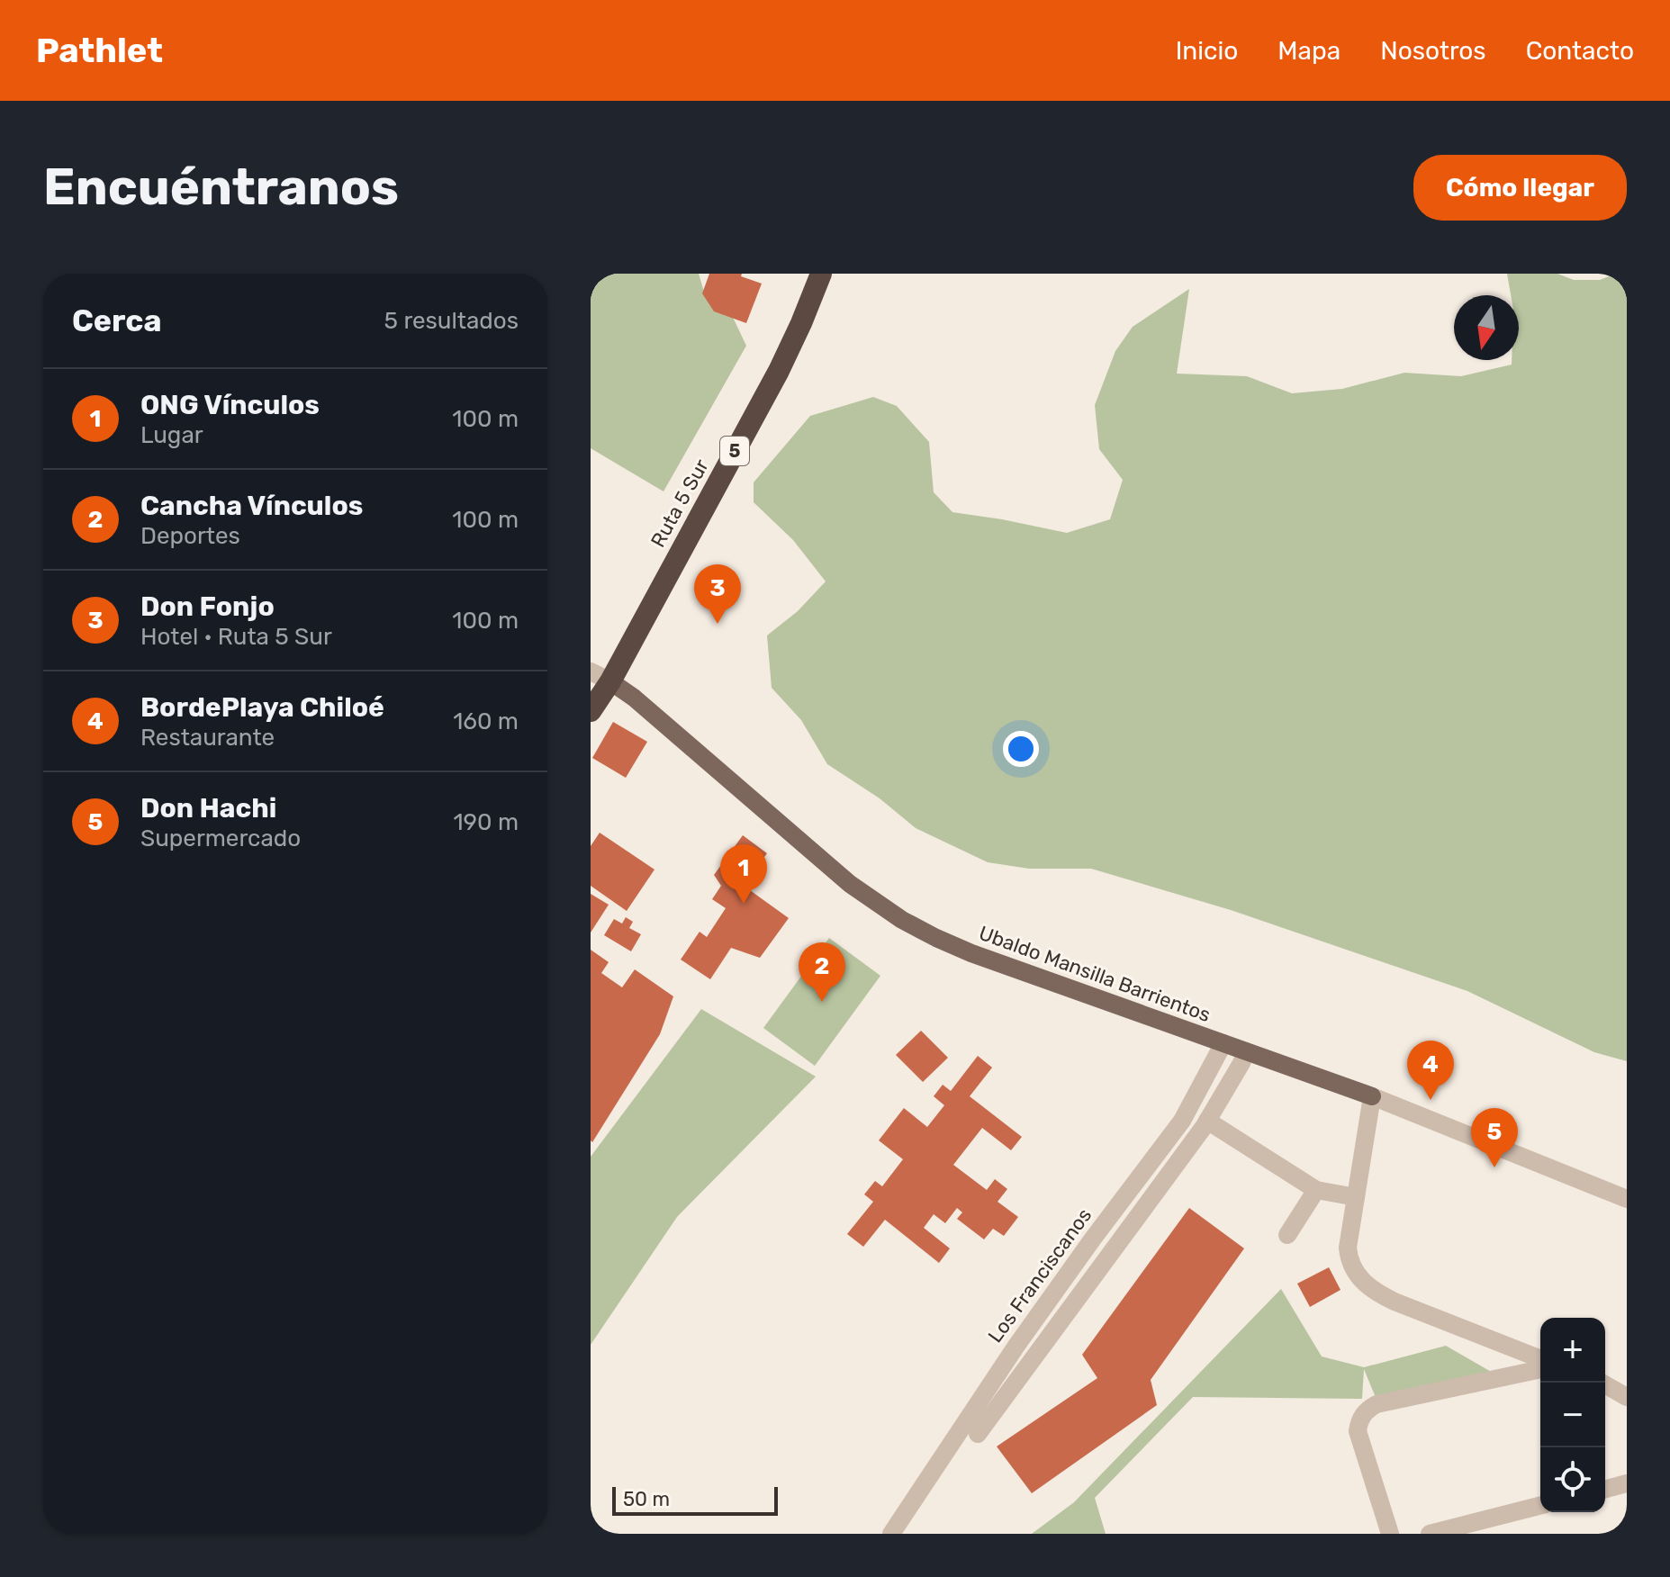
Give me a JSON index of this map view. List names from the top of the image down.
{
  "streets": {
    "highway": ["5", "Ruta 5 Sur"],
    "main road": ["Ubaldo Mansilla Barrientos"],
    "street": ["Los Franciscanos"]
  },
  "crossings": [
    ["Ruta 5 Sur", "Ubaldo Mansilla Barrientos"],
    ["Ubaldo Mansilla Barrientos", "Los Franciscanos"]
  ],
  "scale_bar": "50 m",
  "north": "bottom",
  "page": {
    "header": "Pathlet",
    "nav": [
      "Inicio",
      "Mapa",
      "Nosotros",
      "Contacto"
    ],
    "buttons": "Cómo llegar",
    "title": "Encuéntranos",
    "heading": ["Cerca", "5 resultados"],
    "list": [
      {
        "mark": "1",
        "name": "ONG Vínculos",
        "note": "Lugar",
        "value": "100 m"
      },
      {
        "mark": "2",
        "name": "Cancha Vínculos",
        "note": "Deportes",
        "value": "100 m"
      },
      {
        "mark": "3",
        "name": "Don Fonjo",
        "note": "Hotel · Ruta 5 Sur",
        "value": "100 m"
      },
      {
        "mark": "4",
        "name": "BordePlaya Chiloé",
        "note": "Restaurante",
        "value": "160 m"
      },
      {
        "mark": "5",
        "name": "Don Hachi",
        "note": "Supermercado",
        "value": "190 m"
      }
    ],
    "pins": [
      "3",
      "1",
      "2",
      "4",
      "5"
    ],
    "map_buttons": ["+", "−"],
    "scale": "50 m"
  }
}
